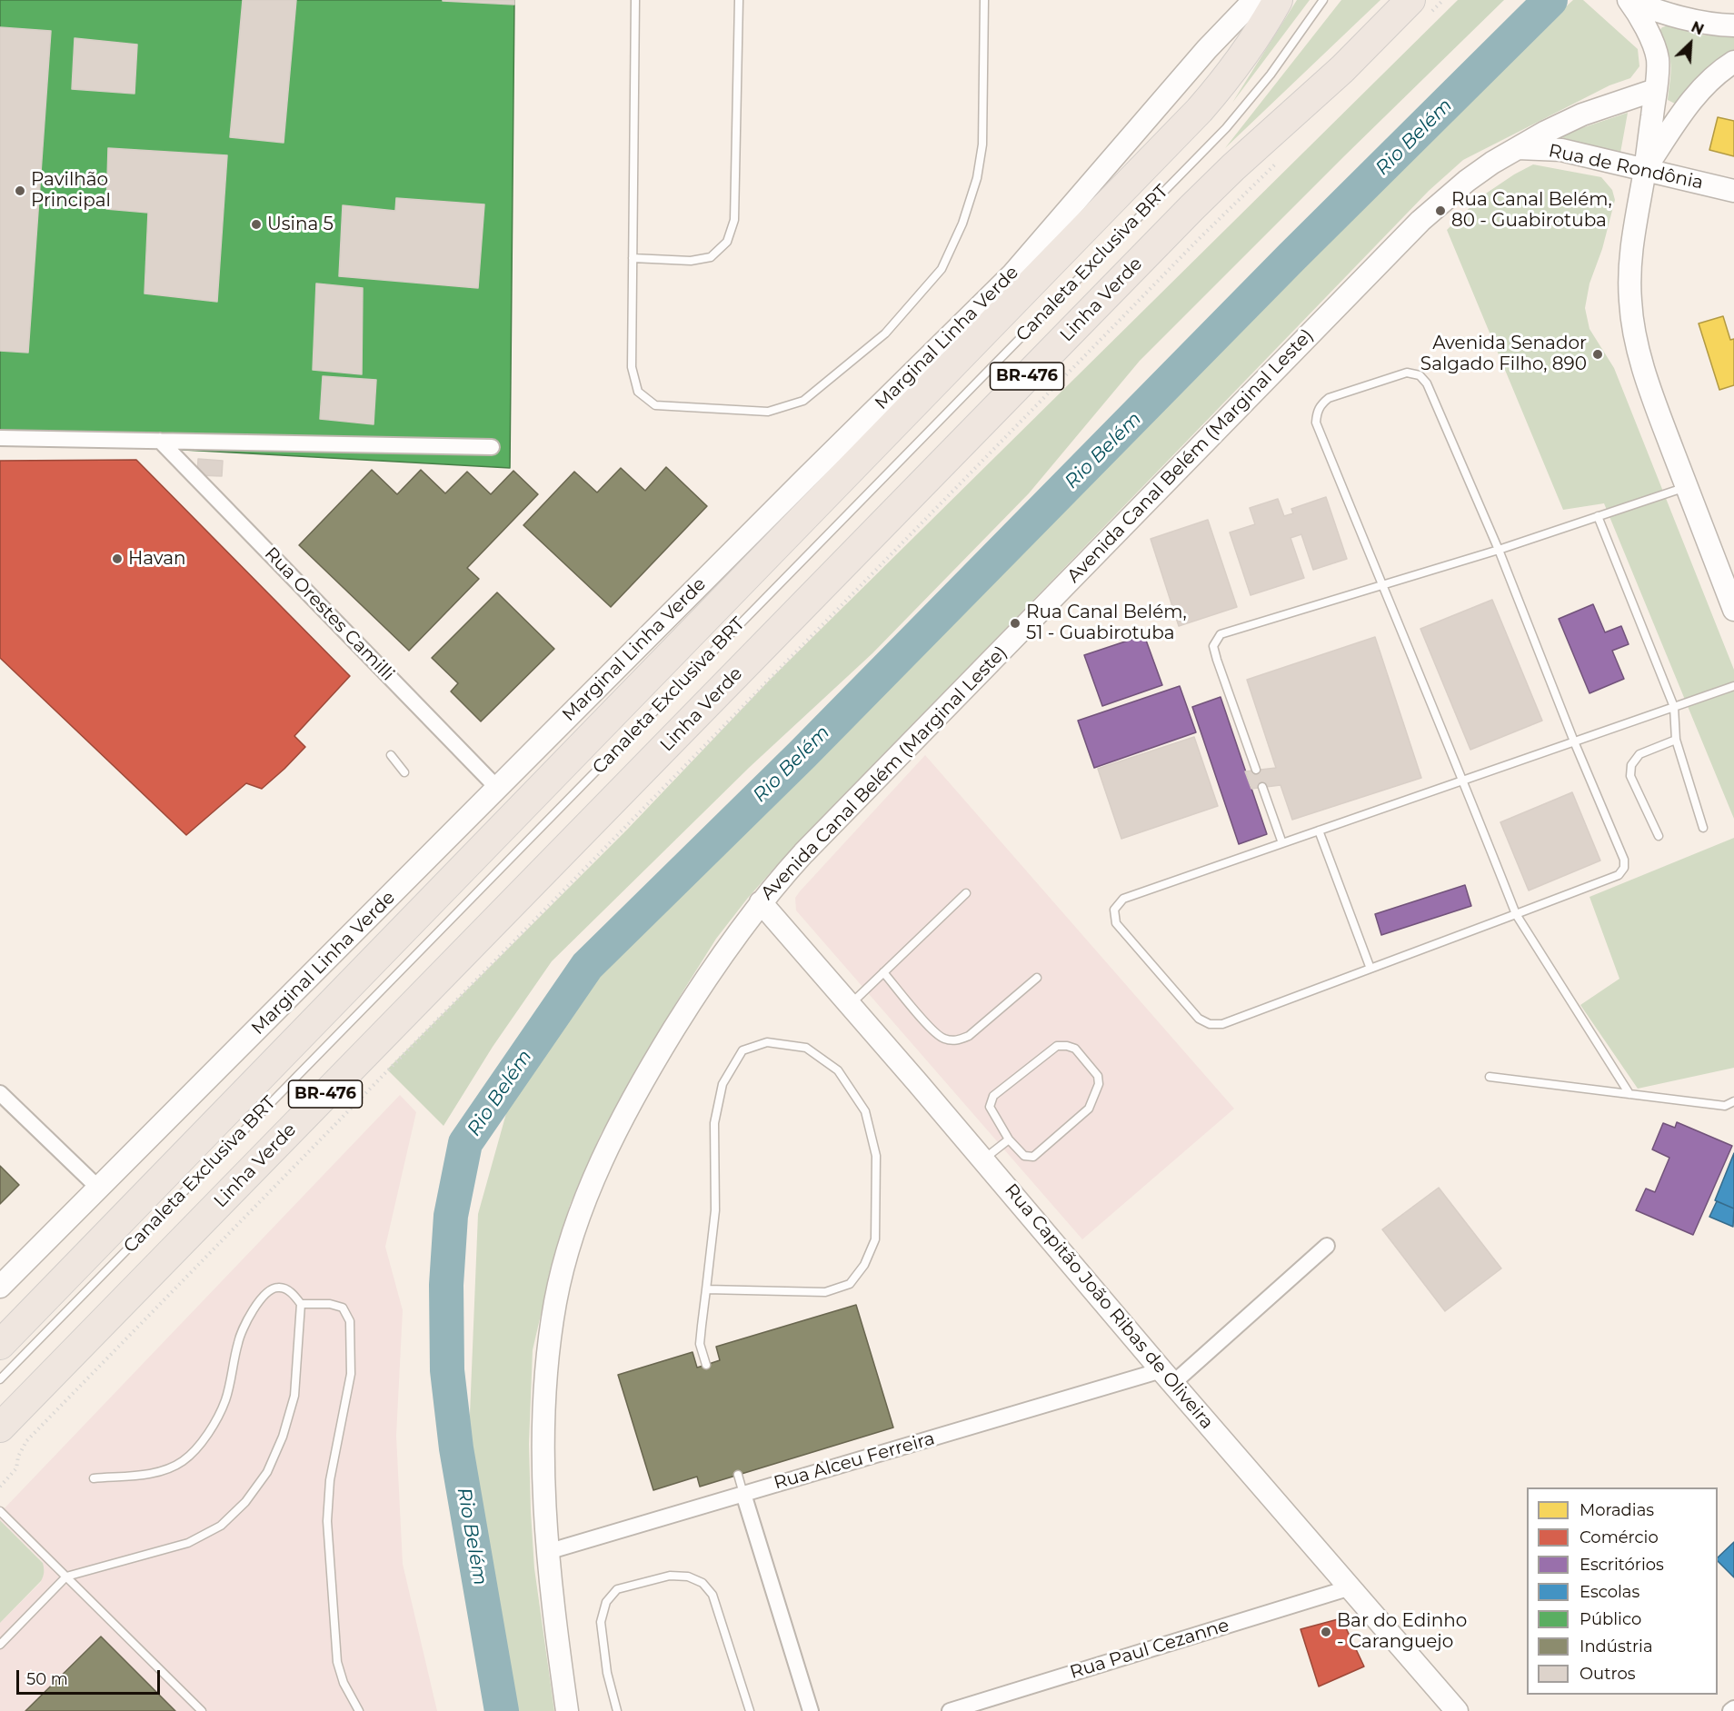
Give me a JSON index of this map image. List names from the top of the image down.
{
  "streets": {
    "highway": ["Linha Verde", "BR-476"],
    "street": [
      "Rua de Rondônia",
      "Marginal Linha Verde",
      "Avenida Canal Belém (Marginal Leste)",
      "Rua Orestes Camilli",
      "Rua Capitão João Ribas de Oliveira",
      "Rua Alceu Ferreira",
      "Rua Paul Cezanne"
    ],
    "lane": ["Canaleta Exclusiva BRT"]
  },
  "crossings": [
    ["Rua de Rondônia", "Avenida Canal Belém (Marginal Leste)"],
    ["Marginal Linha Verde", "Rua Orestes Camilli"],
    ["Avenida Canal Belém (Marginal Leste)", "Rua Capitão João Ribas de Oliveira"],
    ["Avenida Canal Belém (Marginal Leste)", "Rua Alceu Ferreira"],
    ["Rua Capitão João Ribas de Oliveira", "Rua Alceu Ferreira"],
    ["Rua Capitão João Ribas de Oliveira", "Rua Paul Cezanne"]
  ],
  "water": ["Rio Belém"],
  "places": [
    "Pavilhão Principal",
    "Rua Canal Belém, 80 - Guabirotuba",
    "Usina 5",
    "Avenida Senador Salgado Filho, 890",
    "Havan",
    "Rua Canal Belém, 51 - Guabirotuba",
    "Bar do Edinho - Caranguejo"
  ],
  "legend": [
    "Moradias",
    "Comércio",
    "Escritórios",
    "Escolas",
    "Público",
    "Indústria",
    "Outros"
  ],
  "scale_bar": "50 m",
  "north": "top right"
}
